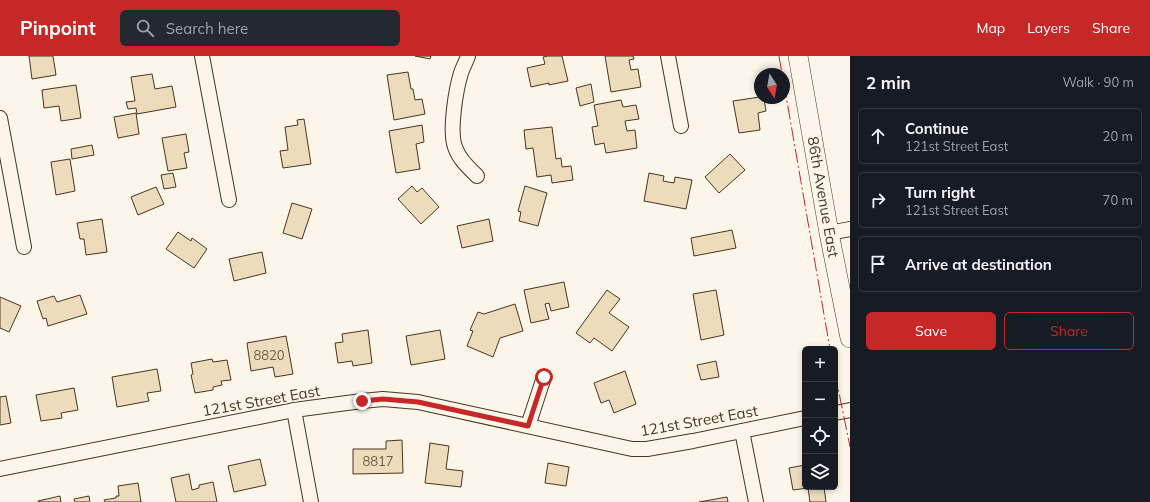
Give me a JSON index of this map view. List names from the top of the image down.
{
  "streets": {
    "street": ["86th Avenue East", "121st Street East"]
  },
  "house_numbers": ["8820", "8817"],
  "north": "bottom",
  "page": {
    "header": "Pinpoint",
    "search": "Search here",
    "nav": ["Map", "Layers", "Share"],
    "heading": ["2 min", "Walk · 90 m"],
    "list": [
      ["Continue", "121st Street East", "20 m"],
      ["Turn right", "121st Street East", "70 m"],
      "Arrive at destination"
    ],
    "buttons": ["Save", "Share"],
    "map_buttons": ["+", "−"]
  }
}
